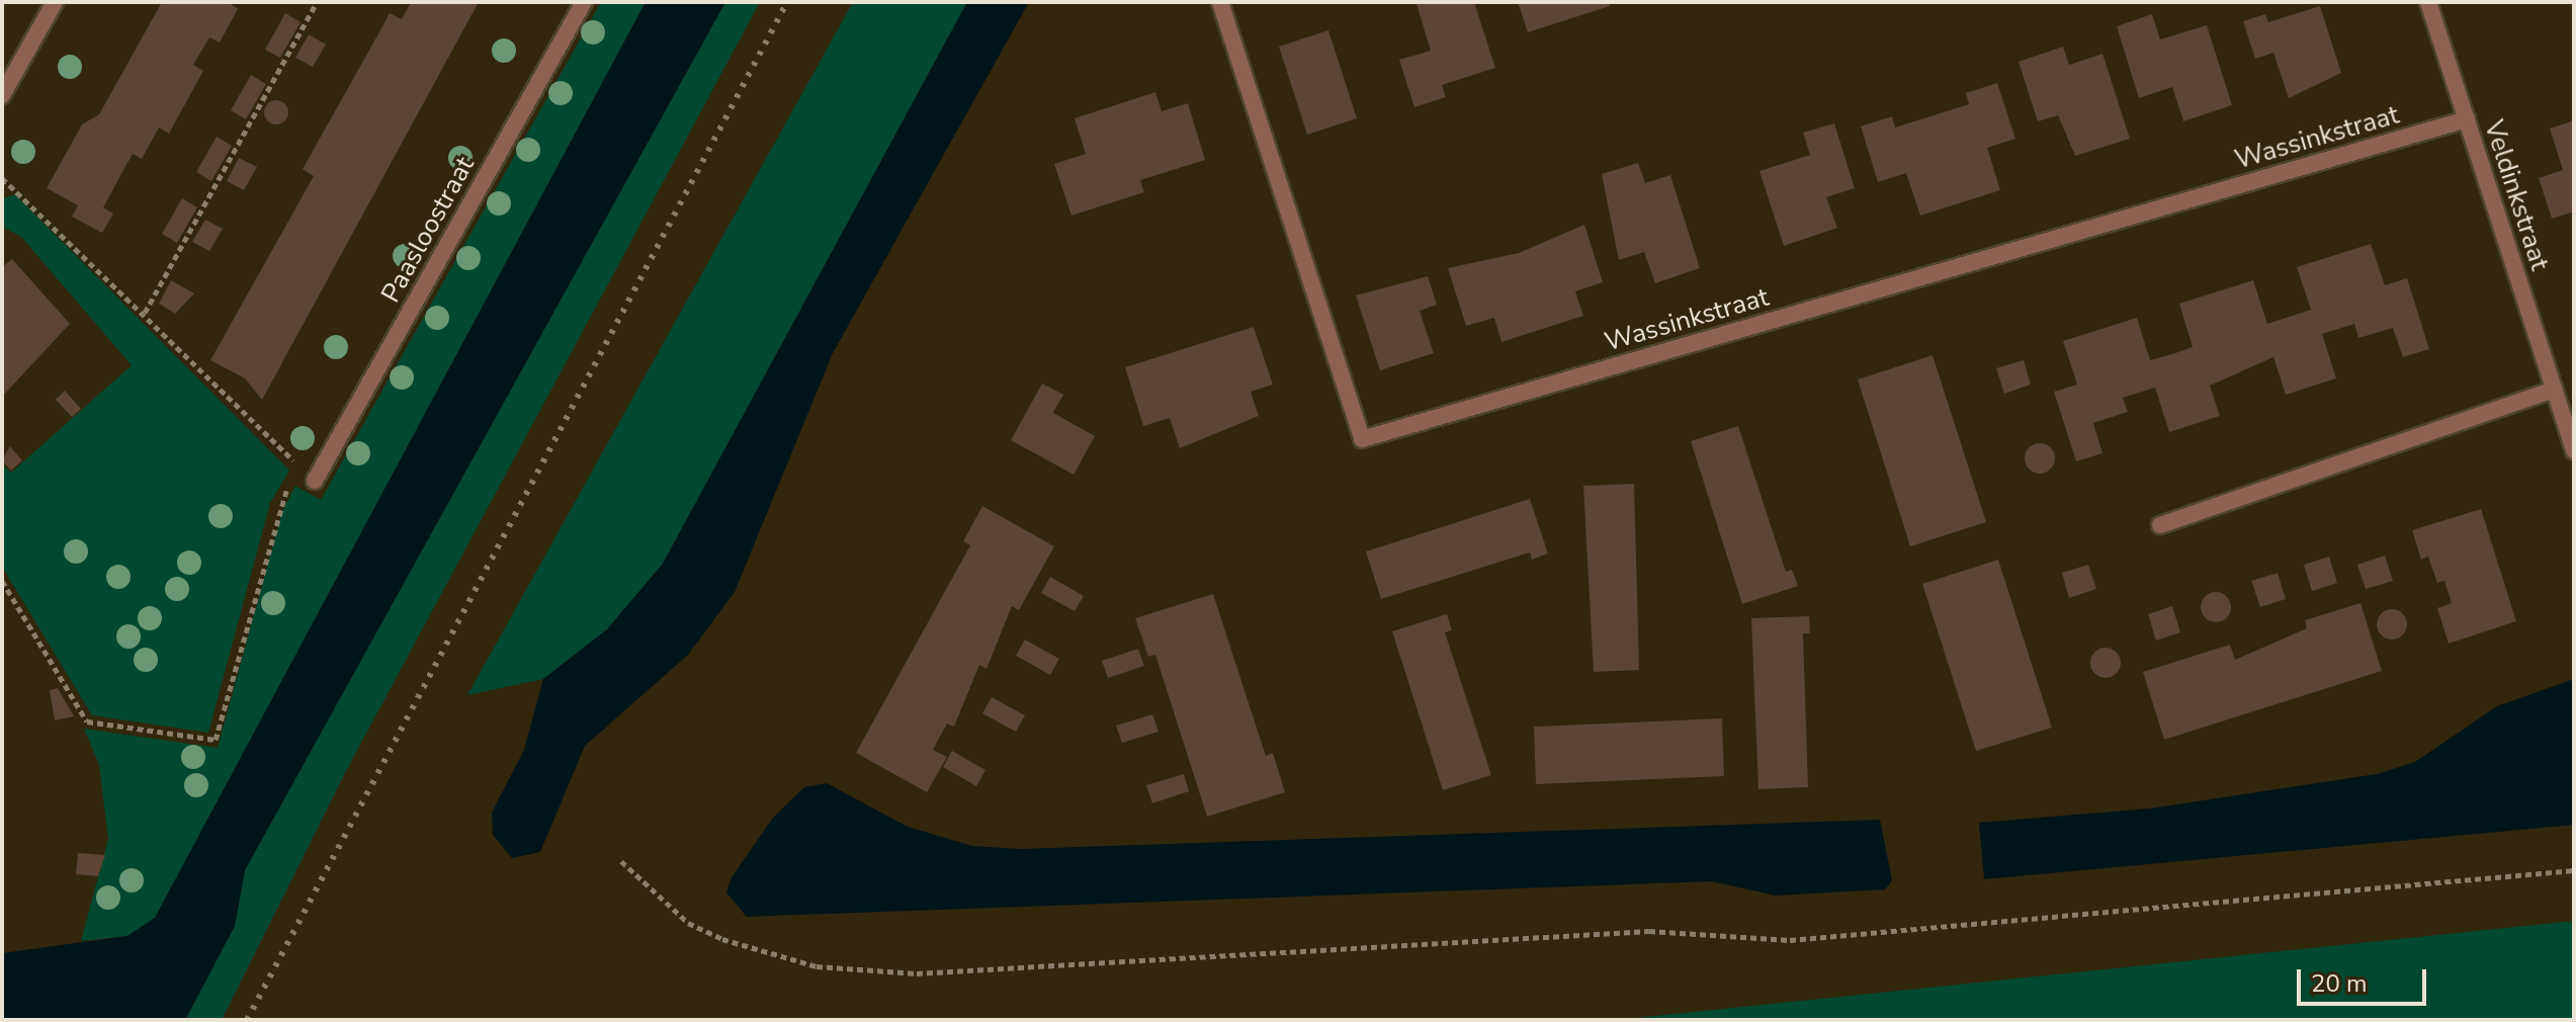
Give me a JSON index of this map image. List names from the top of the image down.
{
  "streets": {
    "street": ["Wassinkstraat", "Veldinkstraat", "Paasloostraat"]
  },
  "crossings": [
    ["Wassinkstraat", "Veldinkstraat"]
  ],
  "scale_bar": "20 m"
}
